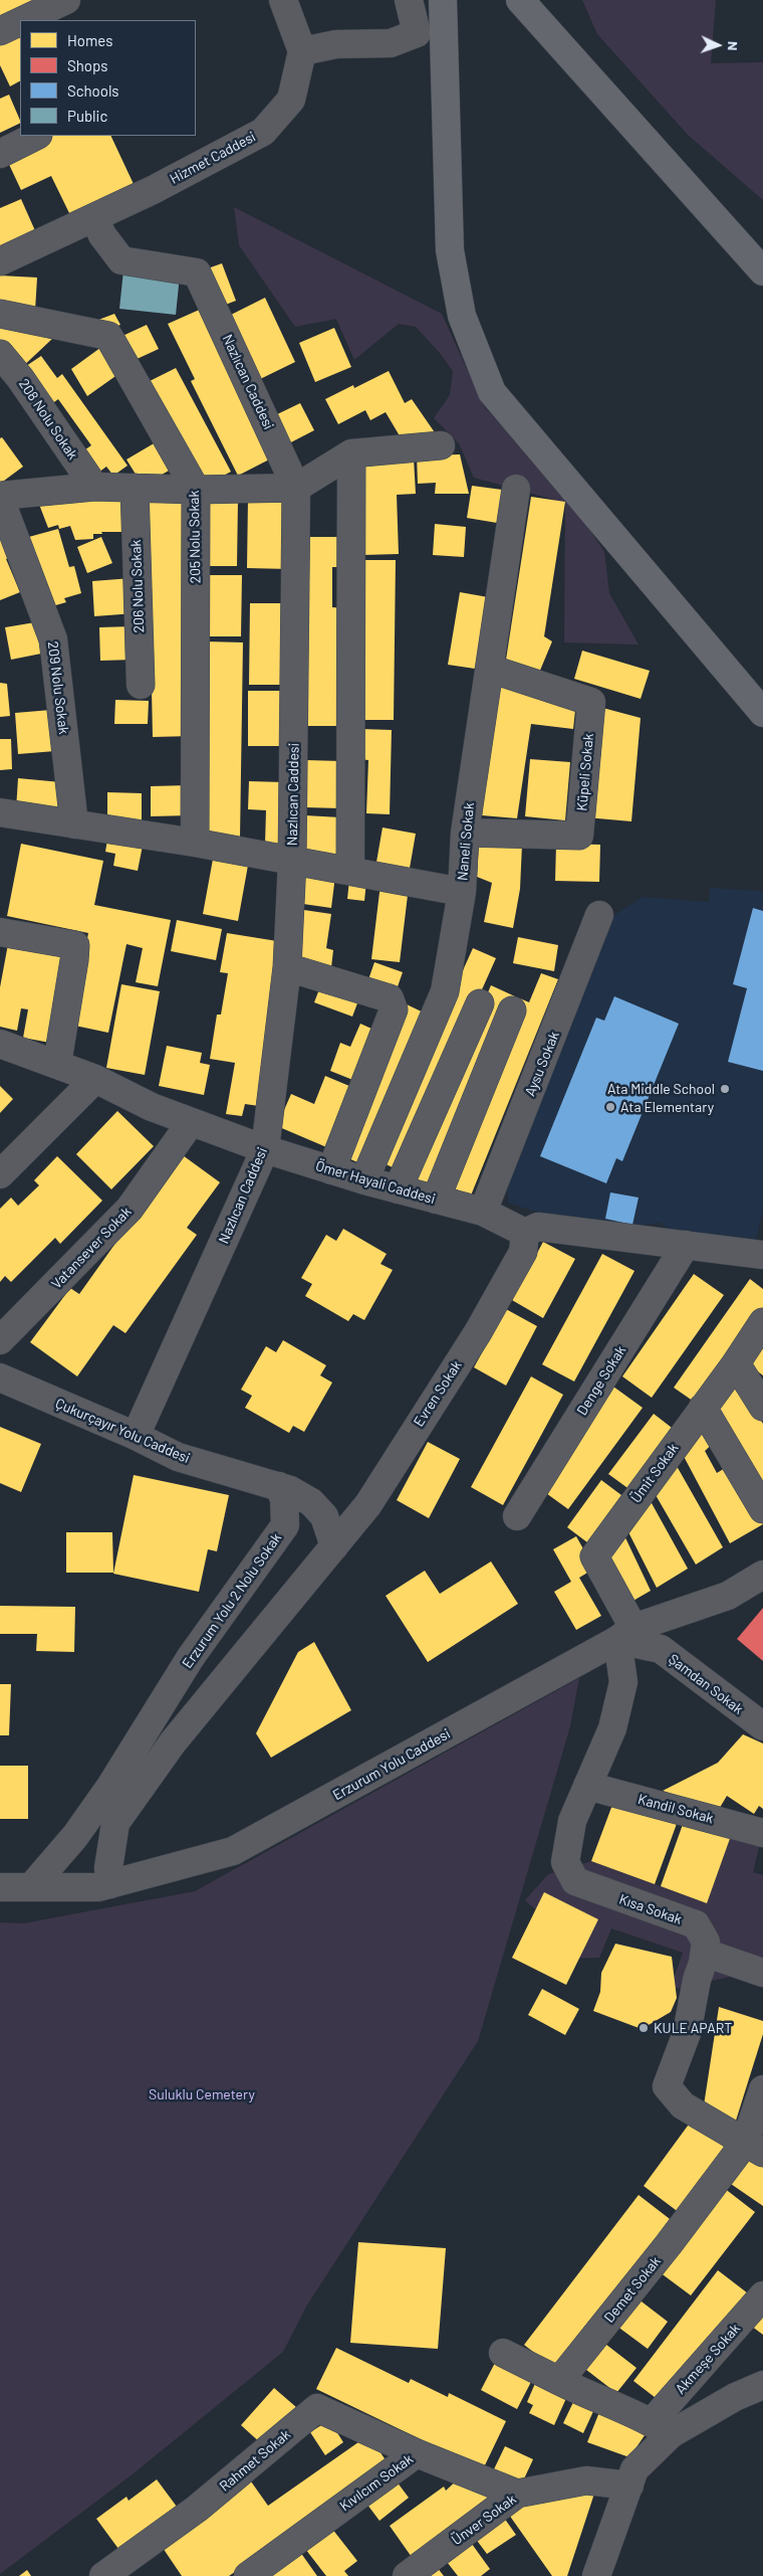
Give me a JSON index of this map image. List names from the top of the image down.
{
  "streets": {
    "street": [
      "Hizmet Caddesi",
      "Nazlıcan Caddesi",
      "208 Nolu Sokak",
      "205 Nolu Sokak",
      "206 Nolu Sokak",
      "209 Nolu Sokak",
      "Küpeli Sokak",
      "Naneli Sokak",
      "Aysu Sokak",
      "Ömer Hayali Caddesi",
      "Vatansever Sokak",
      "Denge Sokak",
      "Evren Sokak",
      "Çukurçayır Yolu Caddesi",
      "Ümit Sokak",
      "Erzurum Yolu 2 Nolu Sokak",
      "Şamdan Sokak",
      "Erzurum Yolu Caddesi",
      "Kandil Sokak",
      "Kısa Sokak",
      "Demet Sokak",
      "Akmeşe Sokak",
      "Rahmet Sokak",
      "Kıvılcım Sokak",
      "Ünver Sokak"
    ]
  },
  "crossings": [
    ["Hizmet Caddesi", "Nazlıcan Caddesi"],
    ["Nazlıcan Caddesi", "Ömer Hayali Caddesi"],
    ["Nazlıcan Caddesi", "Çukurçayır Yolu Caddesi"],
    ["Küpeli Sokak", "Naneli Sokak"],
    ["Naneli Sokak", "Ömer Hayali Caddesi"],
    ["Aysu Sokak", "Ömer Hayali Caddesi"],
    ["Ömer Hayali Caddesi", "Vatansever Sokak"],
    ["Ömer Hayali Caddesi", "Denge Sokak"],
    ["Ömer Hayali Caddesi", "Evren Sokak"],
    ["Evren Sokak", "Çukurçayır Yolu Caddesi"],
    ["Çukurçayır Yolu Caddesi", "Erzurum Yolu 2 Nolu Sokak"],
    ["Ümit Sokak", "Şamdan Sokak"],
    ["Ümit Sokak", "Erzurum Yolu Caddesi"],
    ["Ümit Sokak", "Kısa Sokak"],
    ["Erzurum Yolu 2 Nolu Sokak", "Erzurum Yolu Caddesi"],
    ["Şamdan Sokak", "Erzurum Yolu Caddesi"],
    ["Şamdan Sokak", "Kısa Sokak"],
    ["Erzurum Yolu Caddesi", "Kısa Sokak"],
    ["Kandil Sokak", "Kısa Sokak"],
    ["Kısa Sokak", "Demet Sokak"],
    ["Rahmet Sokak", "Kıvılcım Sokak"],
    ["Kıvılcım Sokak", "Ünver Sokak"]
  ],
  "parks": ["Suluklu Cemetery"],
  "places": ["Ata Middle School", "Ata Elementary", "KULE APART"],
  "legend": [
    "Homes",
    "Shops",
    "Schools",
    "Public"
  ],
  "north": "right"
}
